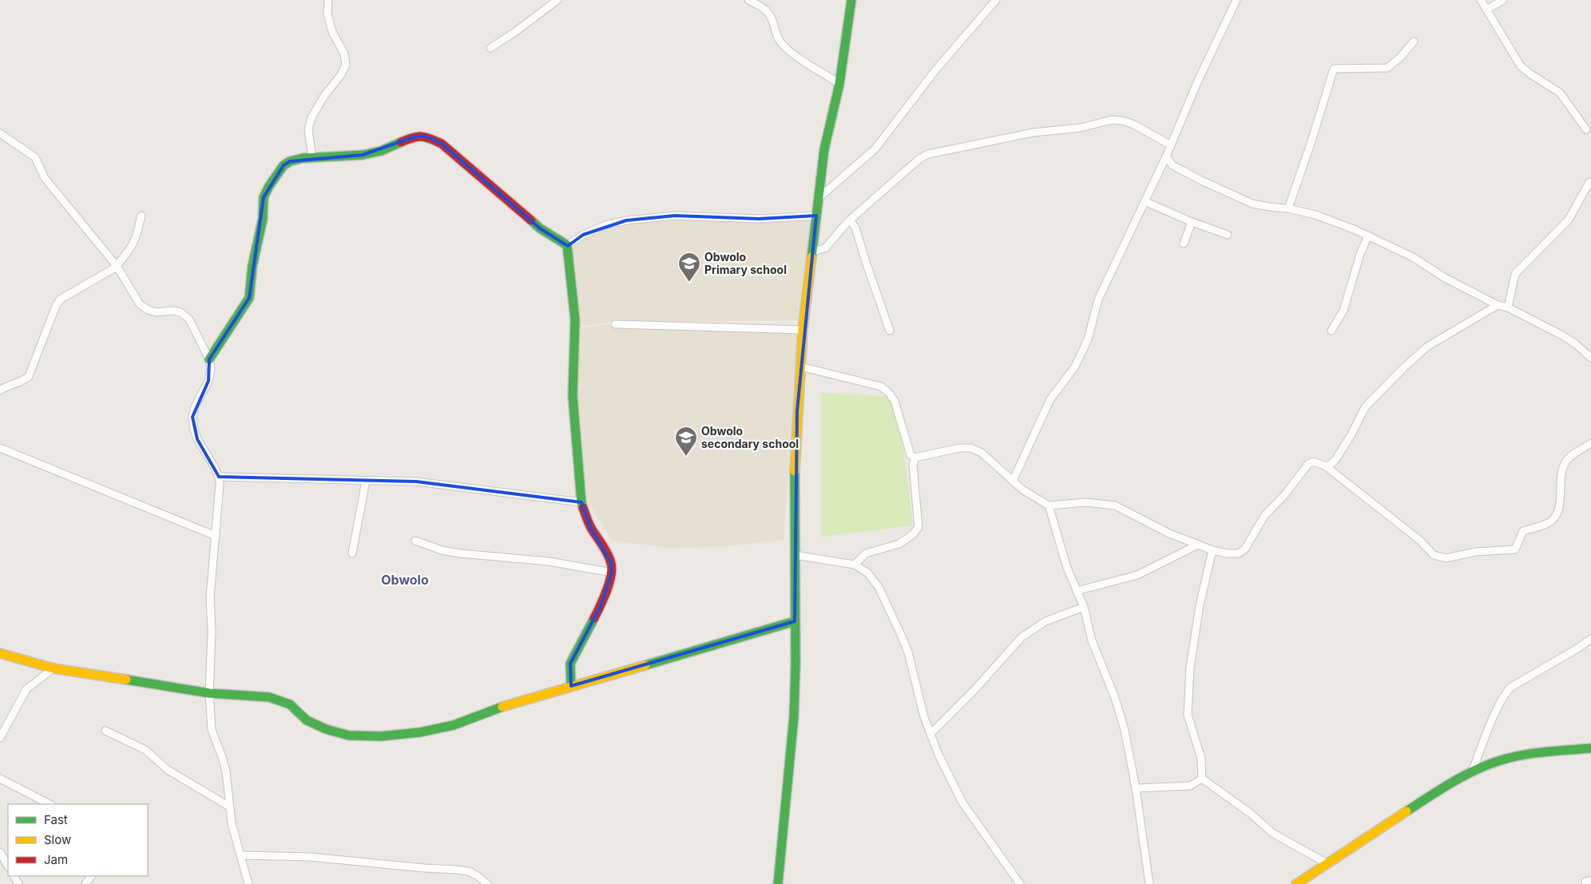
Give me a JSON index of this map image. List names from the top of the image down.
{
  "districts": ["Obwolo"],
  "places": {
    "school or university": ["Obwolo Primary school", "Obwolo secondary school"]
  },
  "legend": ["Fast", "Slow", "Jam"]
}
